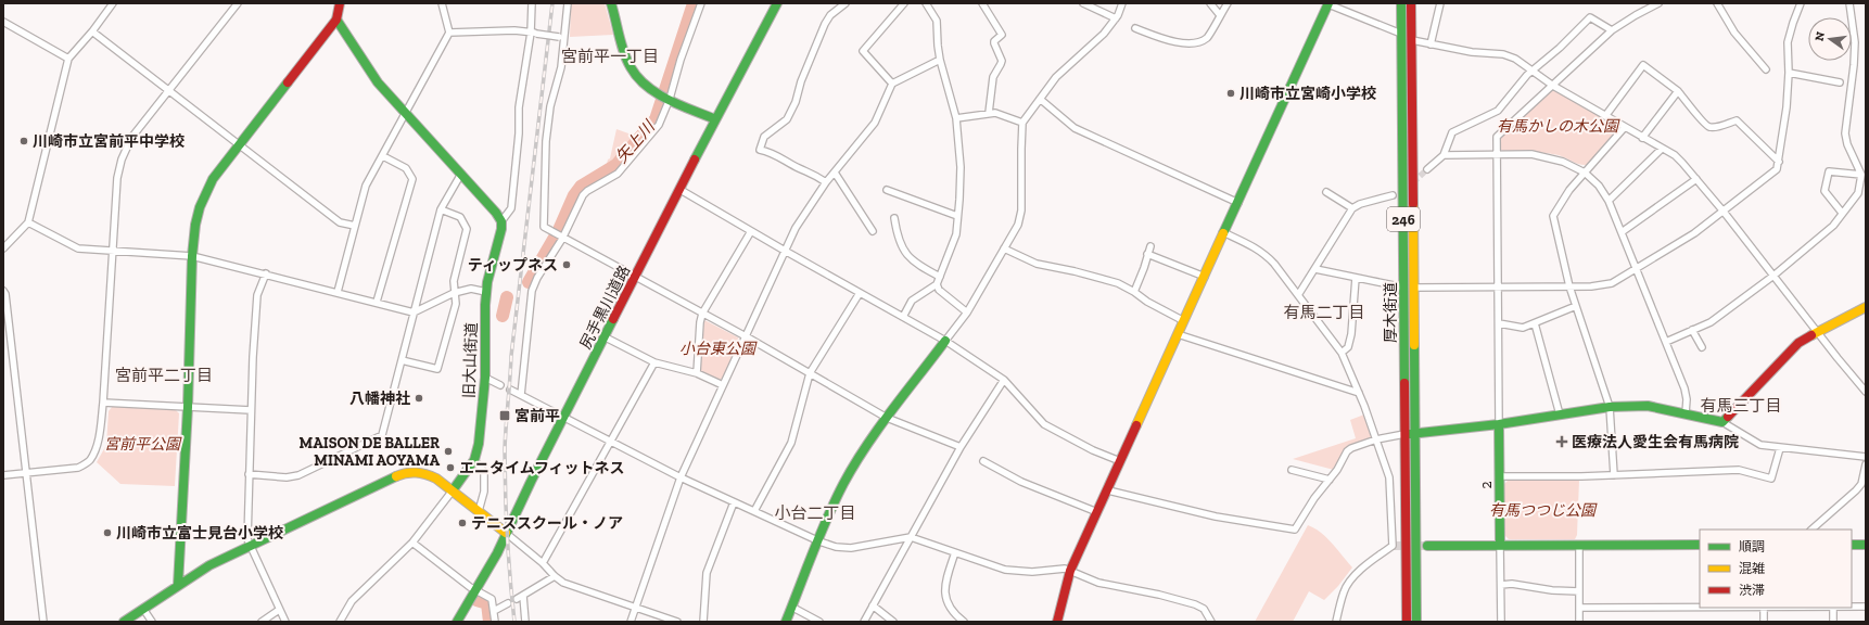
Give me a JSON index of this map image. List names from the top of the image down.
{
  "streets": {
    "main road": [
      "246",
      "尻手黒川道路",
      "厚木街道",
      "旧大山街道",
      "2"
    ]
  },
  "districts": [
    "宮前平一丁目",
    "有馬二丁目",
    "宮前平二丁目",
    "有馬三丁目",
    "小台二丁目"
  ],
  "water": ["矢上川"],
  "parks": [
    "有馬かしの木公園",
    "小台東公園",
    "宮前平公園",
    "有馬つつじ公園"
  ],
  "places": {
    "other": [
      "川崎市立宮崎小学校",
      "川崎市立宮前平中学校",
      "ティップネス",
      "八幡神社",
      "MAISON DE BALLER MINAMI AOYAMA",
      "エニタイムフィットネス",
      "テニススクール・ノア",
      "川崎市立富士見台小学校"
    ],
    "transit": ["宮前平"],
    "health": ["医療法人愛生会有馬病院"]
  },
  "legend": ["順調", "混雑", "渋滞"],
  "north": "left"
}
